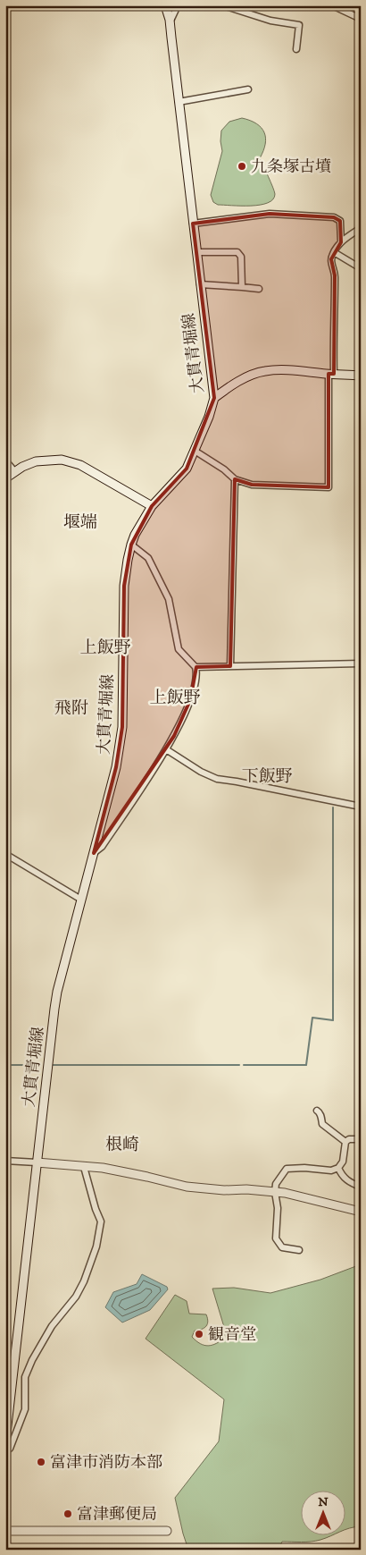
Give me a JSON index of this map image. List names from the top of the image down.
{
  "streets": {
    "main road": ["大貫青堀線"]
  },
  "districts": [
    "堰端",
    "上飯野",
    "上飯野",
    "飛附",
    "下飯野",
    "根崎"
  ],
  "places": [
    "九条塚古墳",
    "観音堂",
    "富津市消防本部",
    "富津郵便局"
  ],
  "north": "top"
}
